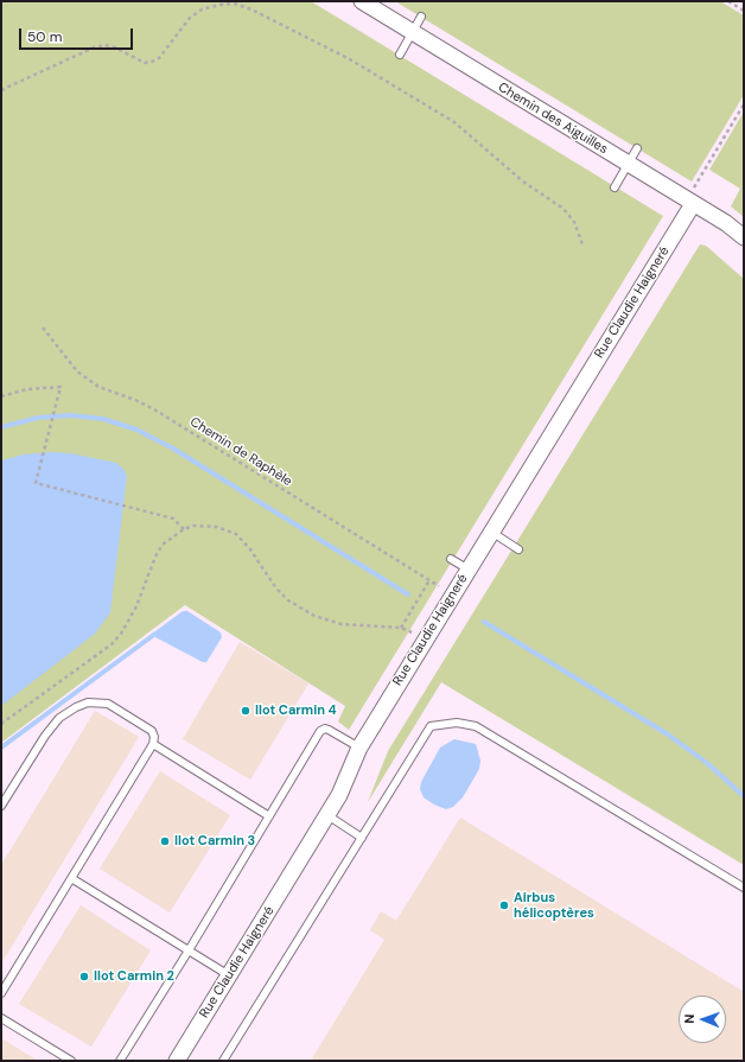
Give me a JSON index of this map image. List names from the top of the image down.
{
  "streets": {
    "street": ["Chemin des Aiguilles", "Rue Claudie Haigneré"],
    "path": ["Chemin de Raphèle"]
  },
  "crossings": [
    ["Chemin des Aiguilles", "Rue Claudie Haigneré"]
  ],
  "places": [
    "Ilot Carmin 4",
    "Ilot Carmin 3",
    "Airbus hélicoptères",
    "Ilot Carmin 2"
  ],
  "scale_bar": "50 m",
  "north": "left"
}
